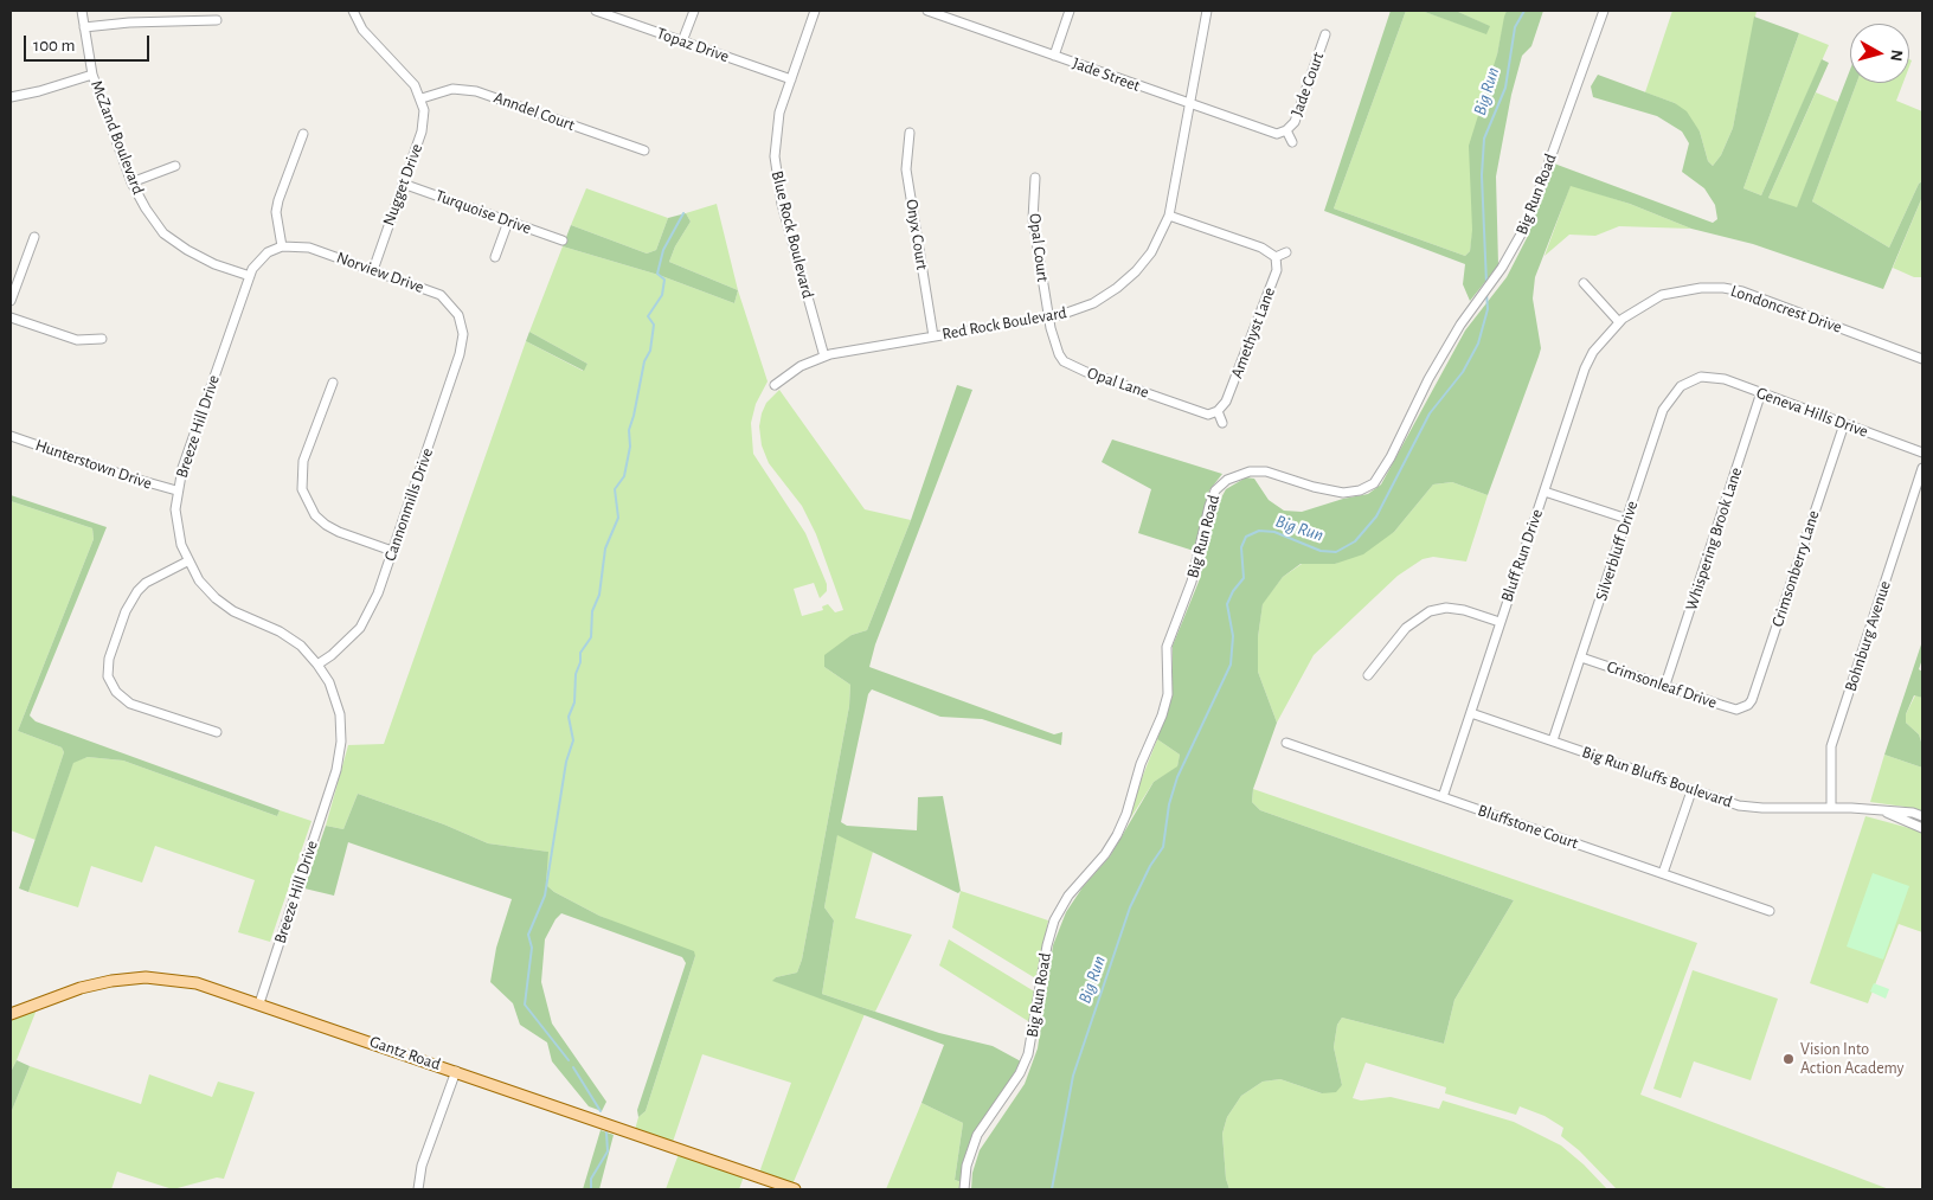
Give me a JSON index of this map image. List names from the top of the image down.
{
  "streets": {
    "main road": ["Gantz Road"],
    "street": [
      "Topaz Drive",
      "Jade Street",
      "Jade Court",
      "Anndel Court",
      "McZand Boulevard",
      "Nugget Drive",
      "Big Run Road",
      "Turquoise Drive",
      "Blue Rock Boulevard",
      "Onyx Court",
      "Opal Court",
      "Norview Drive",
      "Londoncrest Drive",
      "Red Rock Boulevard",
      "Amethyst Lane",
      "Opal Lane",
      "Geneva Hills Drive",
      "Breeze Hill Drive",
      "Hunterstown Drive",
      "Cannonmills Drive",
      "Whispering Brook Lane",
      "Silverbluff Drive",
      "Bluff Run Drive",
      "Crimsonberry Lane",
      "Bohnburg Avenue",
      "Crimsonleaf Drive",
      "Big Run Bluffs Boulevard",
      "Bluffstone Court"
    ]
  },
  "crossings": [
    ["Topaz Drive", "Blue Rock Boulevard"],
    ["Jade Street", "Jade Court"],
    ["Jade Street", "Red Rock Boulevard"],
    ["Anndel Court", "Nugget Drive"],
    ["McZand Boulevard", "Breeze Hill Drive"],
    ["Nugget Drive", "Turquoise Drive"],
    ["Nugget Drive", "Norview Drive"],
    ["Blue Rock Boulevard", "Red Rock Boulevard"],
    ["Onyx Court", "Red Rock Boulevard"],
    ["Opal Court", "Red Rock Boulevard"],
    ["Opal Court", "Opal Lane"],
    ["Norview Drive", "Breeze Hill Drive"],
    ["Norview Drive", "Cannonmills Drive"],
    ["Londoncrest Drive", "Bluff Run Drive"],
    ["Red Rock Boulevard", "Opal Lane"],
    ["Amethyst Lane", "Opal Lane"],
    ["Geneva Hills Drive", "Whispering Brook Lane"],
    ["Geneva Hills Drive", "Silverbluff Drive"],
    ["Geneva Hills Drive", "Crimsonberry Lane"],
    ["Breeze Hill Drive", "Hunterstown Drive"],
    ["Breeze Hill Drive", "Cannonmills Drive"],
    ["Breeze Hill Drive", "Gantz Road"],
    ["Whispering Brook Lane", "Crimsonleaf Drive"],
    ["Silverbluff Drive", "Crimsonleaf Drive"],
    ["Silverbluff Drive", "Big Run Bluffs Boulevard"],
    ["Bluff Run Drive", "Big Run Bluffs Boulevard"],
    ["Bluff Run Drive", "Bluffstone Court"],
    ["Crimsonberry Lane", "Crimsonleaf Drive"],
    ["Bohnburg Avenue", "Big Run Bluffs Boulevard"]
  ],
  "water": ["Big Run"],
  "places": ["Vision Into Action Academy"],
  "scale_bar": "100 m",
  "north": "right"
}
